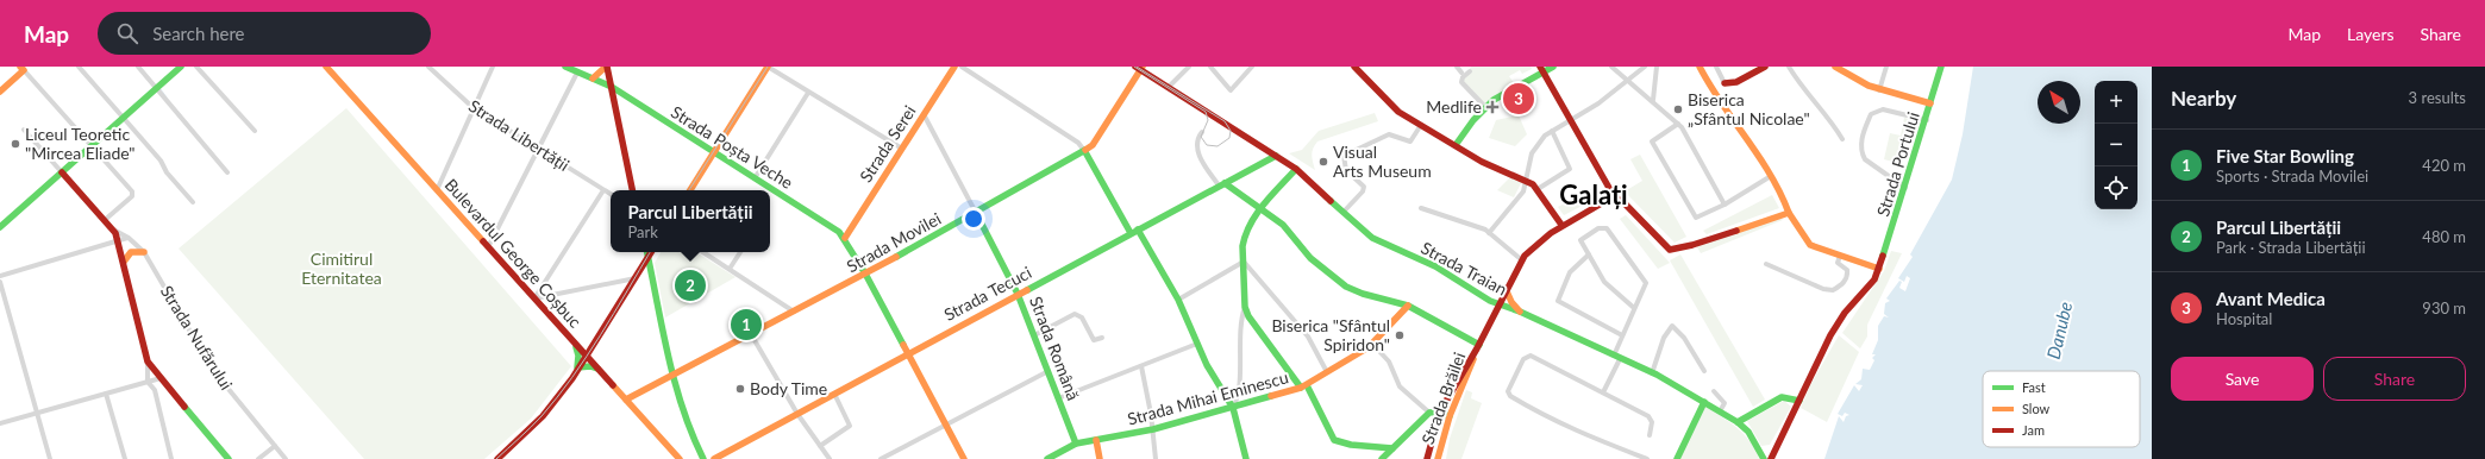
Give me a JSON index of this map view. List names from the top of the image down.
{
  "streets": {
    "street": [
      "Strada Libertății",
      "Strada Serei",
      "Strada Poșta Veche",
      "Strada Portului",
      "Strada Movilei",
      "Bulevardul George Coșbuc",
      "Strada Traian",
      "Strada Tecuci",
      "Strada Nufărului",
      "Strada Română",
      "Strada Mihai Eminescu",
      "Strada Brăilei"
    ]
  },
  "crossings": [
    ["Strada Serei", "Strada Poșta Veche"],
    ["Strada Serei", "Strada Română"],
    ["Strada Poșta Veche", "Strada Movilei"],
    ["Strada Poșta Veche", "Strada Tecuci"],
    ["Strada Movilei", "Bulevardul George Coșbuc"],
    ["Strada Movilei", "Strada Traian"],
    ["Strada Movilei", "Strada Română"],
    ["Strada Traian", "Strada Tecuci"],
    ["Strada Traian", "Strada Brăilei"],
    ["Strada Tecuci", "Strada Română"],
    ["Strada Română", "Strada Mihai Eminescu"]
  ],
  "districts": ["Galați"],
  "water": ["Danube"],
  "parks": ["Cimitirul Eternitatea"],
  "places": {
    "health": ["Medlife"],
    "other": [
      "Biserica „Sfântul Nicolae\"",
      "Liceul Teoretic \"Mircea Eliade\"",
      "Visual Arts Museum",
      "Biserica \"Sfântul Spiridon\"",
      "Body Time"
    ]
  },
  "legend": ["Fast", "Slow", "Jam"],
  "north": "top left",
  "page": {
    "header": "Map",
    "search": "Search here",
    "nav": ["Map", "Layers", "Share"],
    "heading": ["Nearby", "3 results"],
    "map_buttons": ["+", "−"],
    "pins": ["3", "2", "1"],
    "list": [
      {
        "mark": "1",
        "name": "Five Star Bowling",
        "note": "Sports · Strada Movilei",
        "value": "420 m"
      },
      {
        "mark": "2",
        "name": "Parcul Libertății",
        "note": "Park · Strada Libertății",
        "value": "480 m"
      },
      {
        "mark": "3",
        "name": "Avant Medica",
        "note": "Hospital",
        "value": "930 m"
      }
    ],
    "popup": ["Parcul Libertății", "Park"],
    "buttons": ["Save", "Share"]
  }
}
